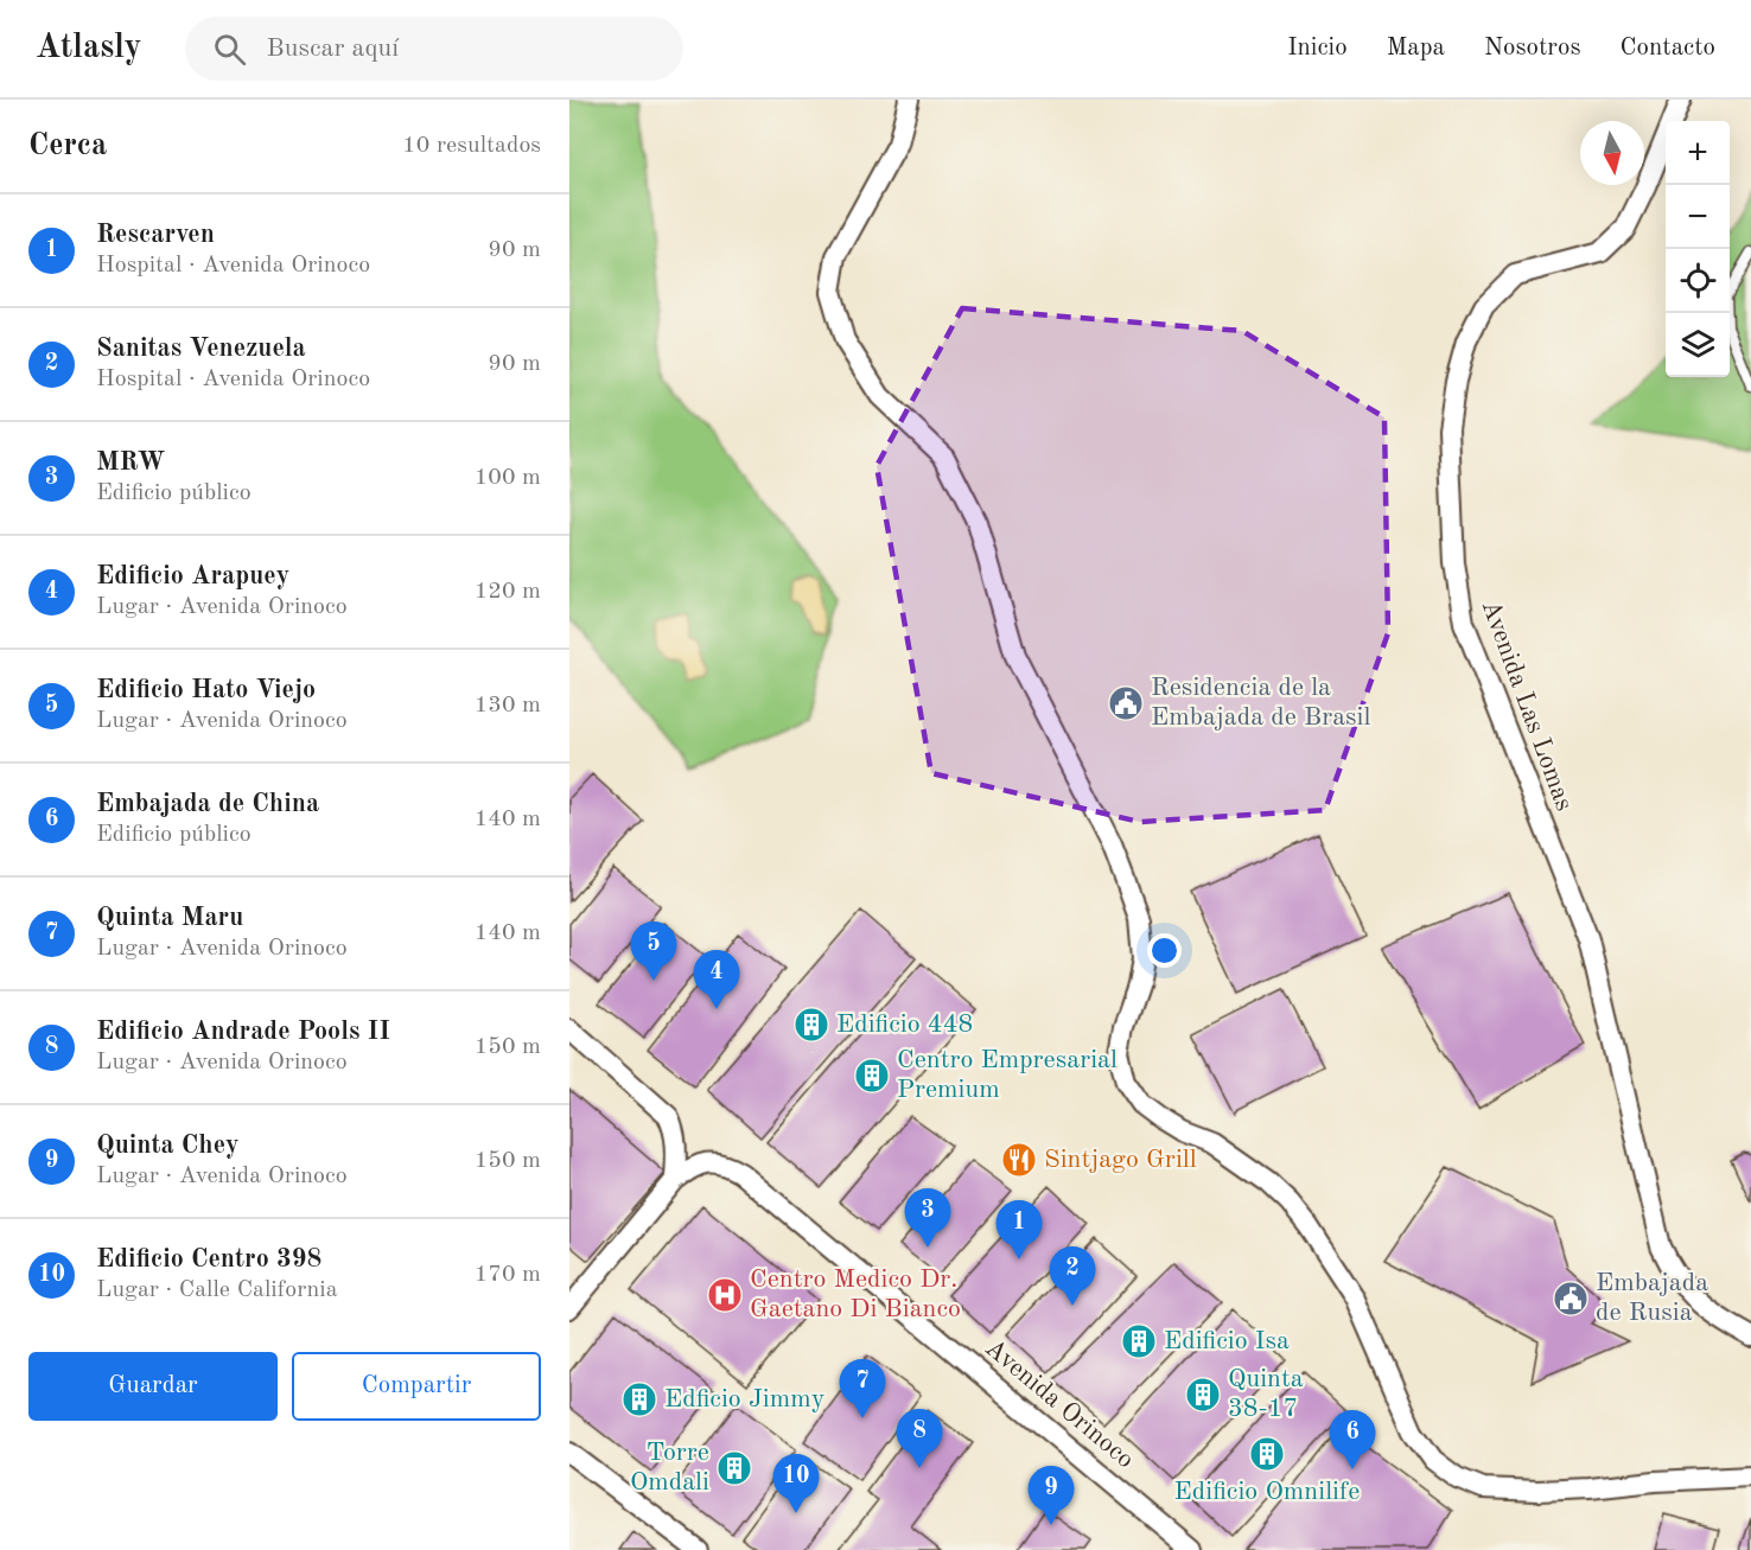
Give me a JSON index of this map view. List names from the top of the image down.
{
  "streets": {
    "street": ["Avenida Las Lomas", "Avenida Orinoco"]
  },
  "places": {
    "public building": ["Residencia de la Embajada de Brasil", "Embajada de Rusia"],
    "building": [
      "Edificio 448",
      "Centro Empresarial Premium",
      "Edificio Isa",
      "Quinta 38-17",
      "Edficio Jimmy",
      "Edificio Omnilife",
      "Torre Omdali"
    ],
    "restaurant": ["Sintjago Grill"],
    "hospital": ["Centro Medico Dr. Gaetano Di Bianco"]
  },
  "north": "bottom",
  "page": {
    "header": "Atlasly",
    "search": "Buscar aquí",
    "nav": [
      "Inicio",
      "Mapa",
      "Nosotros",
      "Contacto"
    ],
    "heading": ["Cerca", "10 resultados"],
    "map_buttons": ["+", "−"],
    "list": [
      {
        "mark": "1",
        "name": "Rescarven",
        "note": "Hospital · Avenida Orinoco",
        "value": "90 m"
      },
      {
        "mark": "2",
        "name": "Sanitas Venezuela",
        "note": "Hospital · Avenida Orinoco",
        "value": "90 m"
      },
      {
        "mark": "3",
        "name": "MRW",
        "note": "Edificio público",
        "value": "100 m"
      },
      {
        "mark": "4",
        "name": "Edificio Arapuey",
        "note": "Lugar · Avenida Orinoco",
        "value": "120 m"
      },
      {
        "mark": "5",
        "name": "Edificio Hato Viejo",
        "note": "Lugar · Avenida Orinoco",
        "value": "130 m"
      },
      {
        "mark": "6",
        "name": "Embajada de China",
        "note": "Edificio público",
        "value": "140 m"
      },
      {
        "mark": "7",
        "name": "Quinta Maru",
        "note": "Lugar · Avenida Orinoco",
        "value": "140 m"
      },
      {
        "mark": "8",
        "name": "Edificio Andrade Pools II",
        "note": "Lugar · Avenida Orinoco",
        "value": "150 m"
      },
      {
        "mark": "9",
        "name": "Quinta Chey",
        "note": "Lugar · Avenida Orinoco",
        "value": "150 m"
      },
      {
        "mark": "10",
        "name": "Edificio Centro 398",
        "note": "Lugar · Calle California",
        "value": "170 m"
      }
    ],
    "pins": [
      "5",
      "4",
      "3",
      "1",
      "2",
      "7",
      "8",
      "6",
      "10",
      "9"
    ],
    "buttons": ["Guardar", "Compartir"]
  }
}
